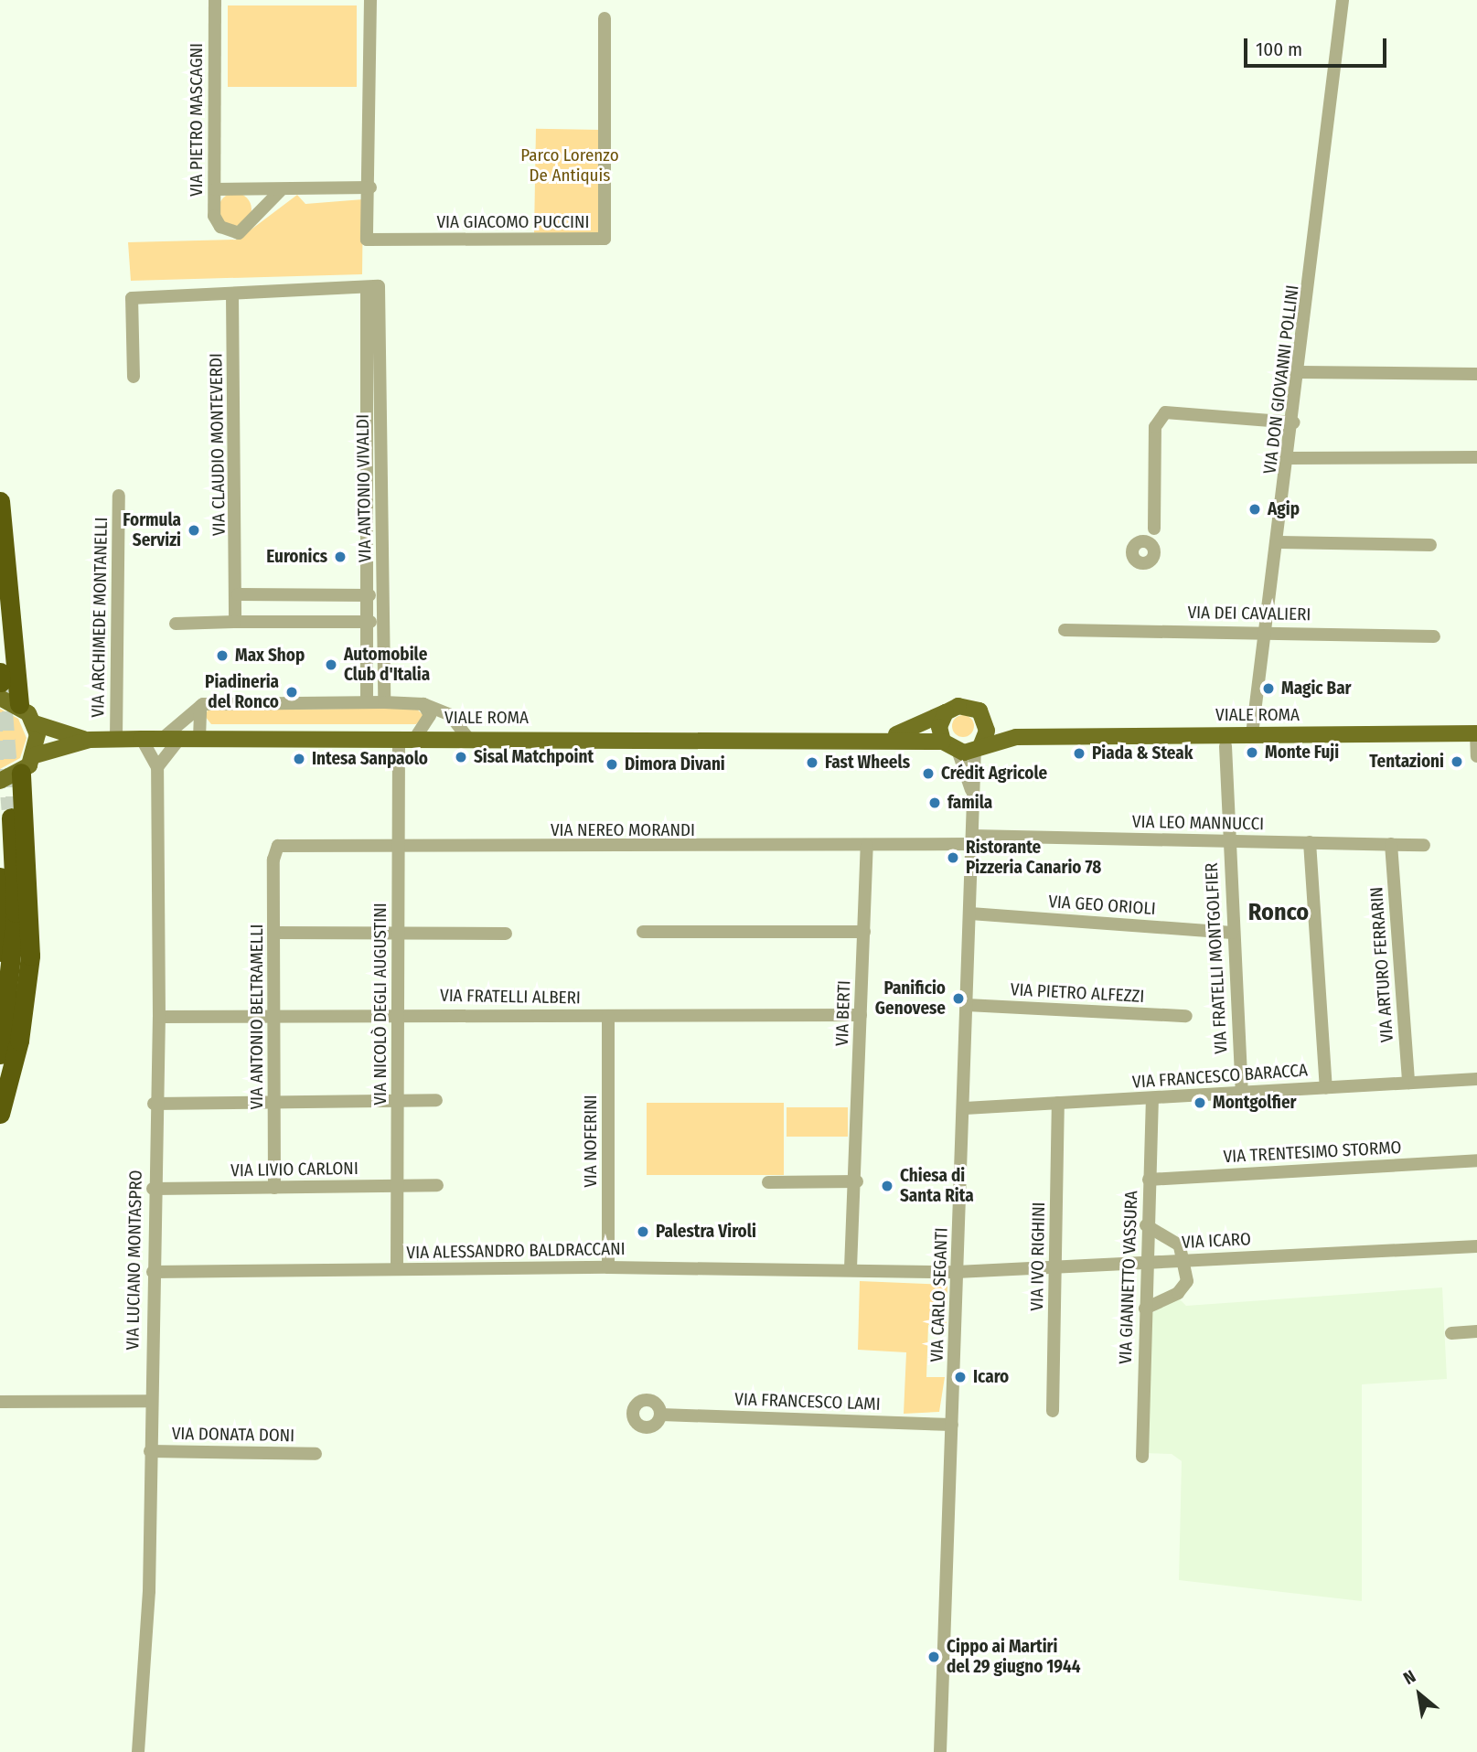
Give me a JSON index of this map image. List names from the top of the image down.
{
  "streets": {
    "main road": ["VIALE ROMA"],
    "street": [
      "VIA PIETRO MASCAGNI",
      "VIA GIACOMO PUCCINI",
      "VIA DON GIOVANNI POLLINI",
      "VIA CLAUDIO MONTEVERDI",
      "VIA ANTONIO VIVALDI",
      "VIA DEI CAVALIERI",
      "VIA ARCHIMEDE MONTANELLI",
      "VIA LEO MANNUCCI",
      "VIA NEREO MORANDI",
      "VIA GEO ORIOLI",
      "VIA FRATELLI MONTGOLFIER",
      "VIA ARTURO FERRARIN",
      "VIA PIETRO ALFEZZI",
      "VIA FRATELLI ALBERI",
      "VIA NICOLÒ DEGLI AUGUSTINI",
      "VIA BERTI",
      "VIA ANTONIO BELTRAMELLI",
      "VIA FRANCESCO BARACCA",
      "VIA NOFERINI",
      "VIA TRENTESIMO STORMO",
      "VIA LIVIO CARLONI",
      "VIA ICARO",
      "VIA ALESSANDRO BALDRACCANI",
      "VIA IVO RIGHINI",
      "VIA LUCIANO MONTASPRO",
      "VIA GIANNETTO VASSURA",
      "VIA CARLO SEGANTI",
      "VIA FRANCESCO LAMI",
      "VIA DONATA DONI"
    ]
  },
  "crossings": [
    ["VIA DON GIOVANNI POLLINI", "VIA DEI CAVALIERI"],
    ["VIA DON GIOVANNI POLLINI", "VIALE ROMA"],
    ["VIA ARCHIMEDE MONTANELLI", "VIALE ROMA"],
    ["VIALE ROMA", "VIA NICOLÒ DEGLI AUGUSTINI"],
    ["VIALE ROMA", "VIA LUCIANO MONTASPRO"],
    ["VIALE ROMA", "VIA CARLO SEGANTI"],
    ["VIA LEO MANNUCCI", "VIA NEREO MORANDI"],
    ["VIA LEO MANNUCCI", "VIA FRATELLI MONTGOLFIER"],
    ["VIA LEO MANNUCCI", "VIA ARTURO FERRARIN"],
    ["VIA LEO MANNUCCI", "VIA CARLO SEGANTI"],
    ["VIA NEREO MORANDI", "VIA NICOLÒ DEGLI AUGUSTINI"],
    ["VIA NEREO MORANDI", "VIA BERTI"],
    ["VIA NEREO MORANDI", "VIA ANTONIO BELTRAMELLI"],
    ["VIA NEREO MORANDI", "VIA CARLO SEGANTI"],
    ["VIA GEO ORIOLI", "VIA FRATELLI MONTGOLFIER"],
    ["VIA GEO ORIOLI", "VIA CARLO SEGANTI"],
    ["VIA FRATELLI MONTGOLFIER", "VIA FRANCESCO BARACCA"],
    ["VIA ARTURO FERRARIN", "VIA FRANCESCO BARACCA"],
    ["VIA PIETRO ALFEZZI", "VIA CARLO SEGANTI"],
    ["VIA FRATELLI ALBERI", "VIA NICOLÒ DEGLI AUGUSTINI"],
    ["VIA FRATELLI ALBERI", "VIA BERTI"],
    ["VIA FRATELLI ALBERI", "VIA ANTONIO BELTRAMELLI"],
    ["VIA FRATELLI ALBERI", "VIA NOFERINI"],
    ["VIA FRATELLI ALBERI", "VIA LUCIANO MONTASPRO"],
    ["VIA NICOLÒ DEGLI AUGUSTINI", "VIA LIVIO CARLONI"],
    ["VIA NICOLÒ DEGLI AUGUSTINI", "VIA ALESSANDRO BALDRACCANI"],
    ["VIA BERTI", "VIA ALESSANDRO BALDRACCANI"],
    ["VIA ANTONIO BELTRAMELLI", "VIA LIVIO CARLONI"],
    ["VIA FRANCESCO BARACCA", "VIA IVO RIGHINI"],
    ["VIA FRANCESCO BARACCA", "VIA GIANNETTO VASSURA"],
    ["VIA FRANCESCO BARACCA", "VIA CARLO SEGANTI"],
    ["VIA NOFERINI", "VIA ALESSANDRO BALDRACCANI"],
    ["VIA TRENTESIMO STORMO", "VIA GIANNETTO VASSURA"],
    ["VIA LIVIO CARLONI", "VIA LUCIANO MONTASPRO"],
    ["VIA ICARO", "VIA ALESSANDRO BALDRACCANI"],
    ["VIA ICARO", "VIA IVO RIGHINI"],
    ["VIA ICARO", "VIA GIANNETTO VASSURA"],
    ["VIA ICARO", "VIA CARLO SEGANTI"],
    ["VIA ALESSANDRO BALDRACCANI", "VIA LUCIANO MONTASPRO"],
    ["VIA ALESSANDRO BALDRACCANI", "VIA CARLO SEGANTI"],
    ["VIA LUCIANO MONTASPRO", "VIA DONATA DONI"],
    ["VIA CARLO SEGANTI", "VIA FRANCESCO LAMI"]
  ],
  "districts": ["Ronco"],
  "parks": ["Parco Lorenzo De Antiquis"],
  "places": [
    "Agip",
    "Formula Servizi",
    "Euronics",
    "Max Shop",
    "Automobile Club d'Italia",
    "Magic Bar",
    "Piadineria del Ronco",
    "Monte Fuji",
    "Piada & Steak",
    "Sisal Matchpoint",
    "Intesa Sanpaolo",
    "Tentazioni",
    "Fast Wheels",
    "Dimora Divani",
    "Crédit Agricole",
    "famila",
    "Ristorante Pizzeria Canario 78",
    "Panificio Genovese",
    "Montgolfier",
    "Chiesa di Santa Rita",
    "Palestra Viroli",
    "Icaro",
    "Cippo ai Martiri del 29 giugno 1944"
  ],
  "scale_bar": "100 m",
  "north": "top left"
}
